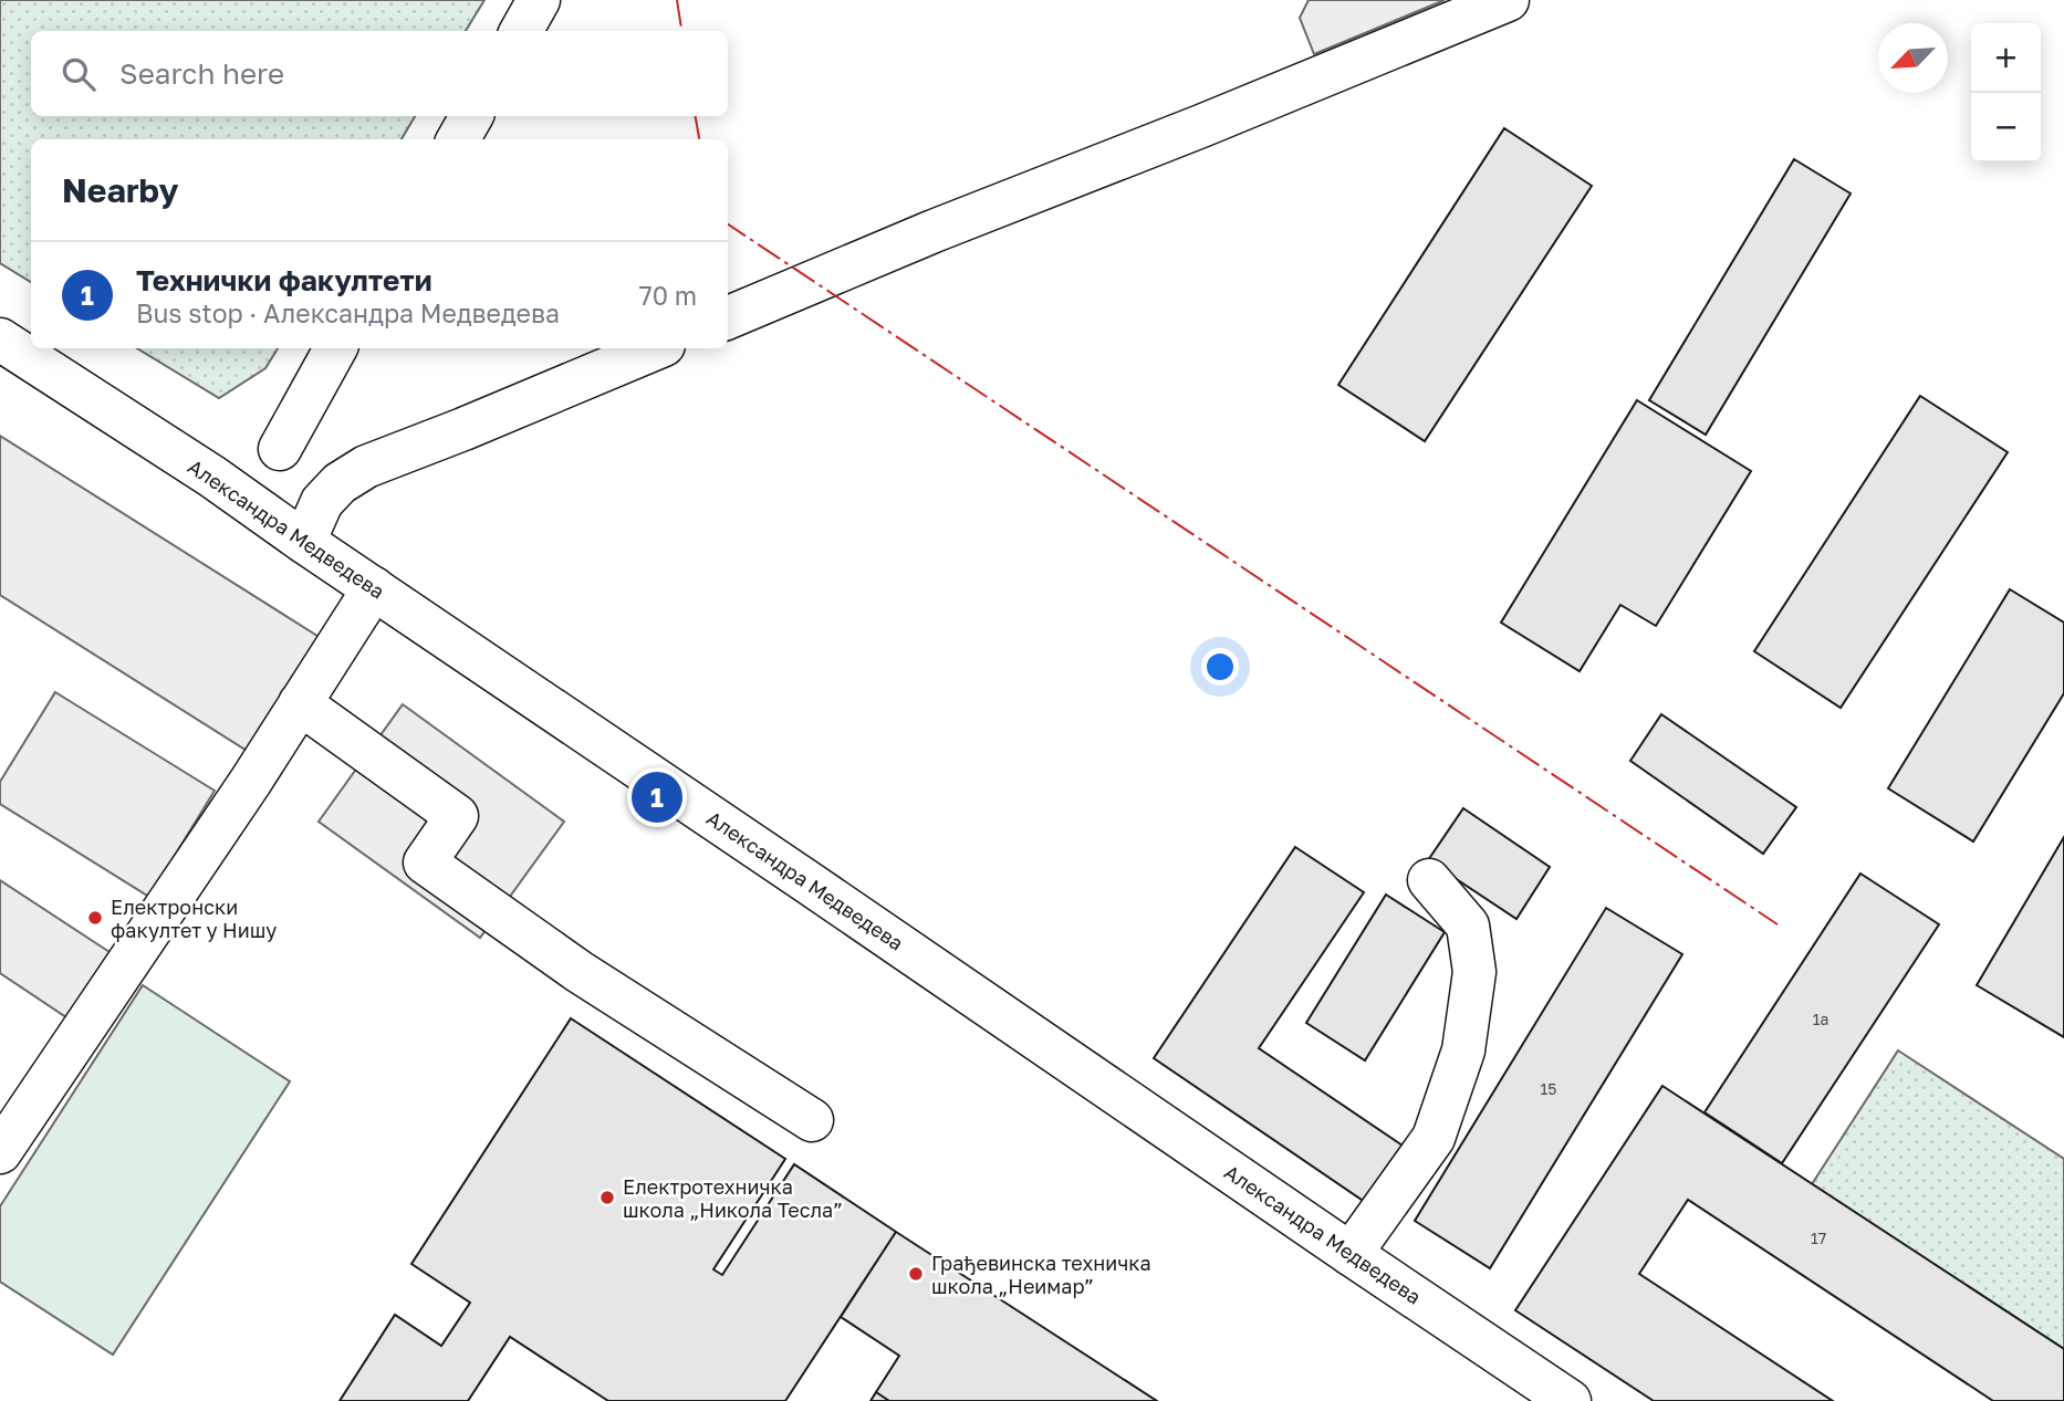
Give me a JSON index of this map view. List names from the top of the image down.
{
  "streets": {
    "main road": ["Александра Медведева"]
  },
  "places": ["Електронски факултет у Нишу", "Електротехничка школа „Никола Тесла”", "Грађевинска техничка школа „Неимар”"],
  "house_numbers": ["1a", "15", "17"],
  "north": "bottom left",
  "page": {
    "map_buttons": ["+", "−"],
    "search": "Search here",
    "heading": "Nearby",
    "list": [
      {
        "mark": "1",
        "name": "Технички факултети",
        "note": "Bus stop · Александра Медведева",
        "value": "70 m"
      }
    ],
    "pins": "1"
  }
}
